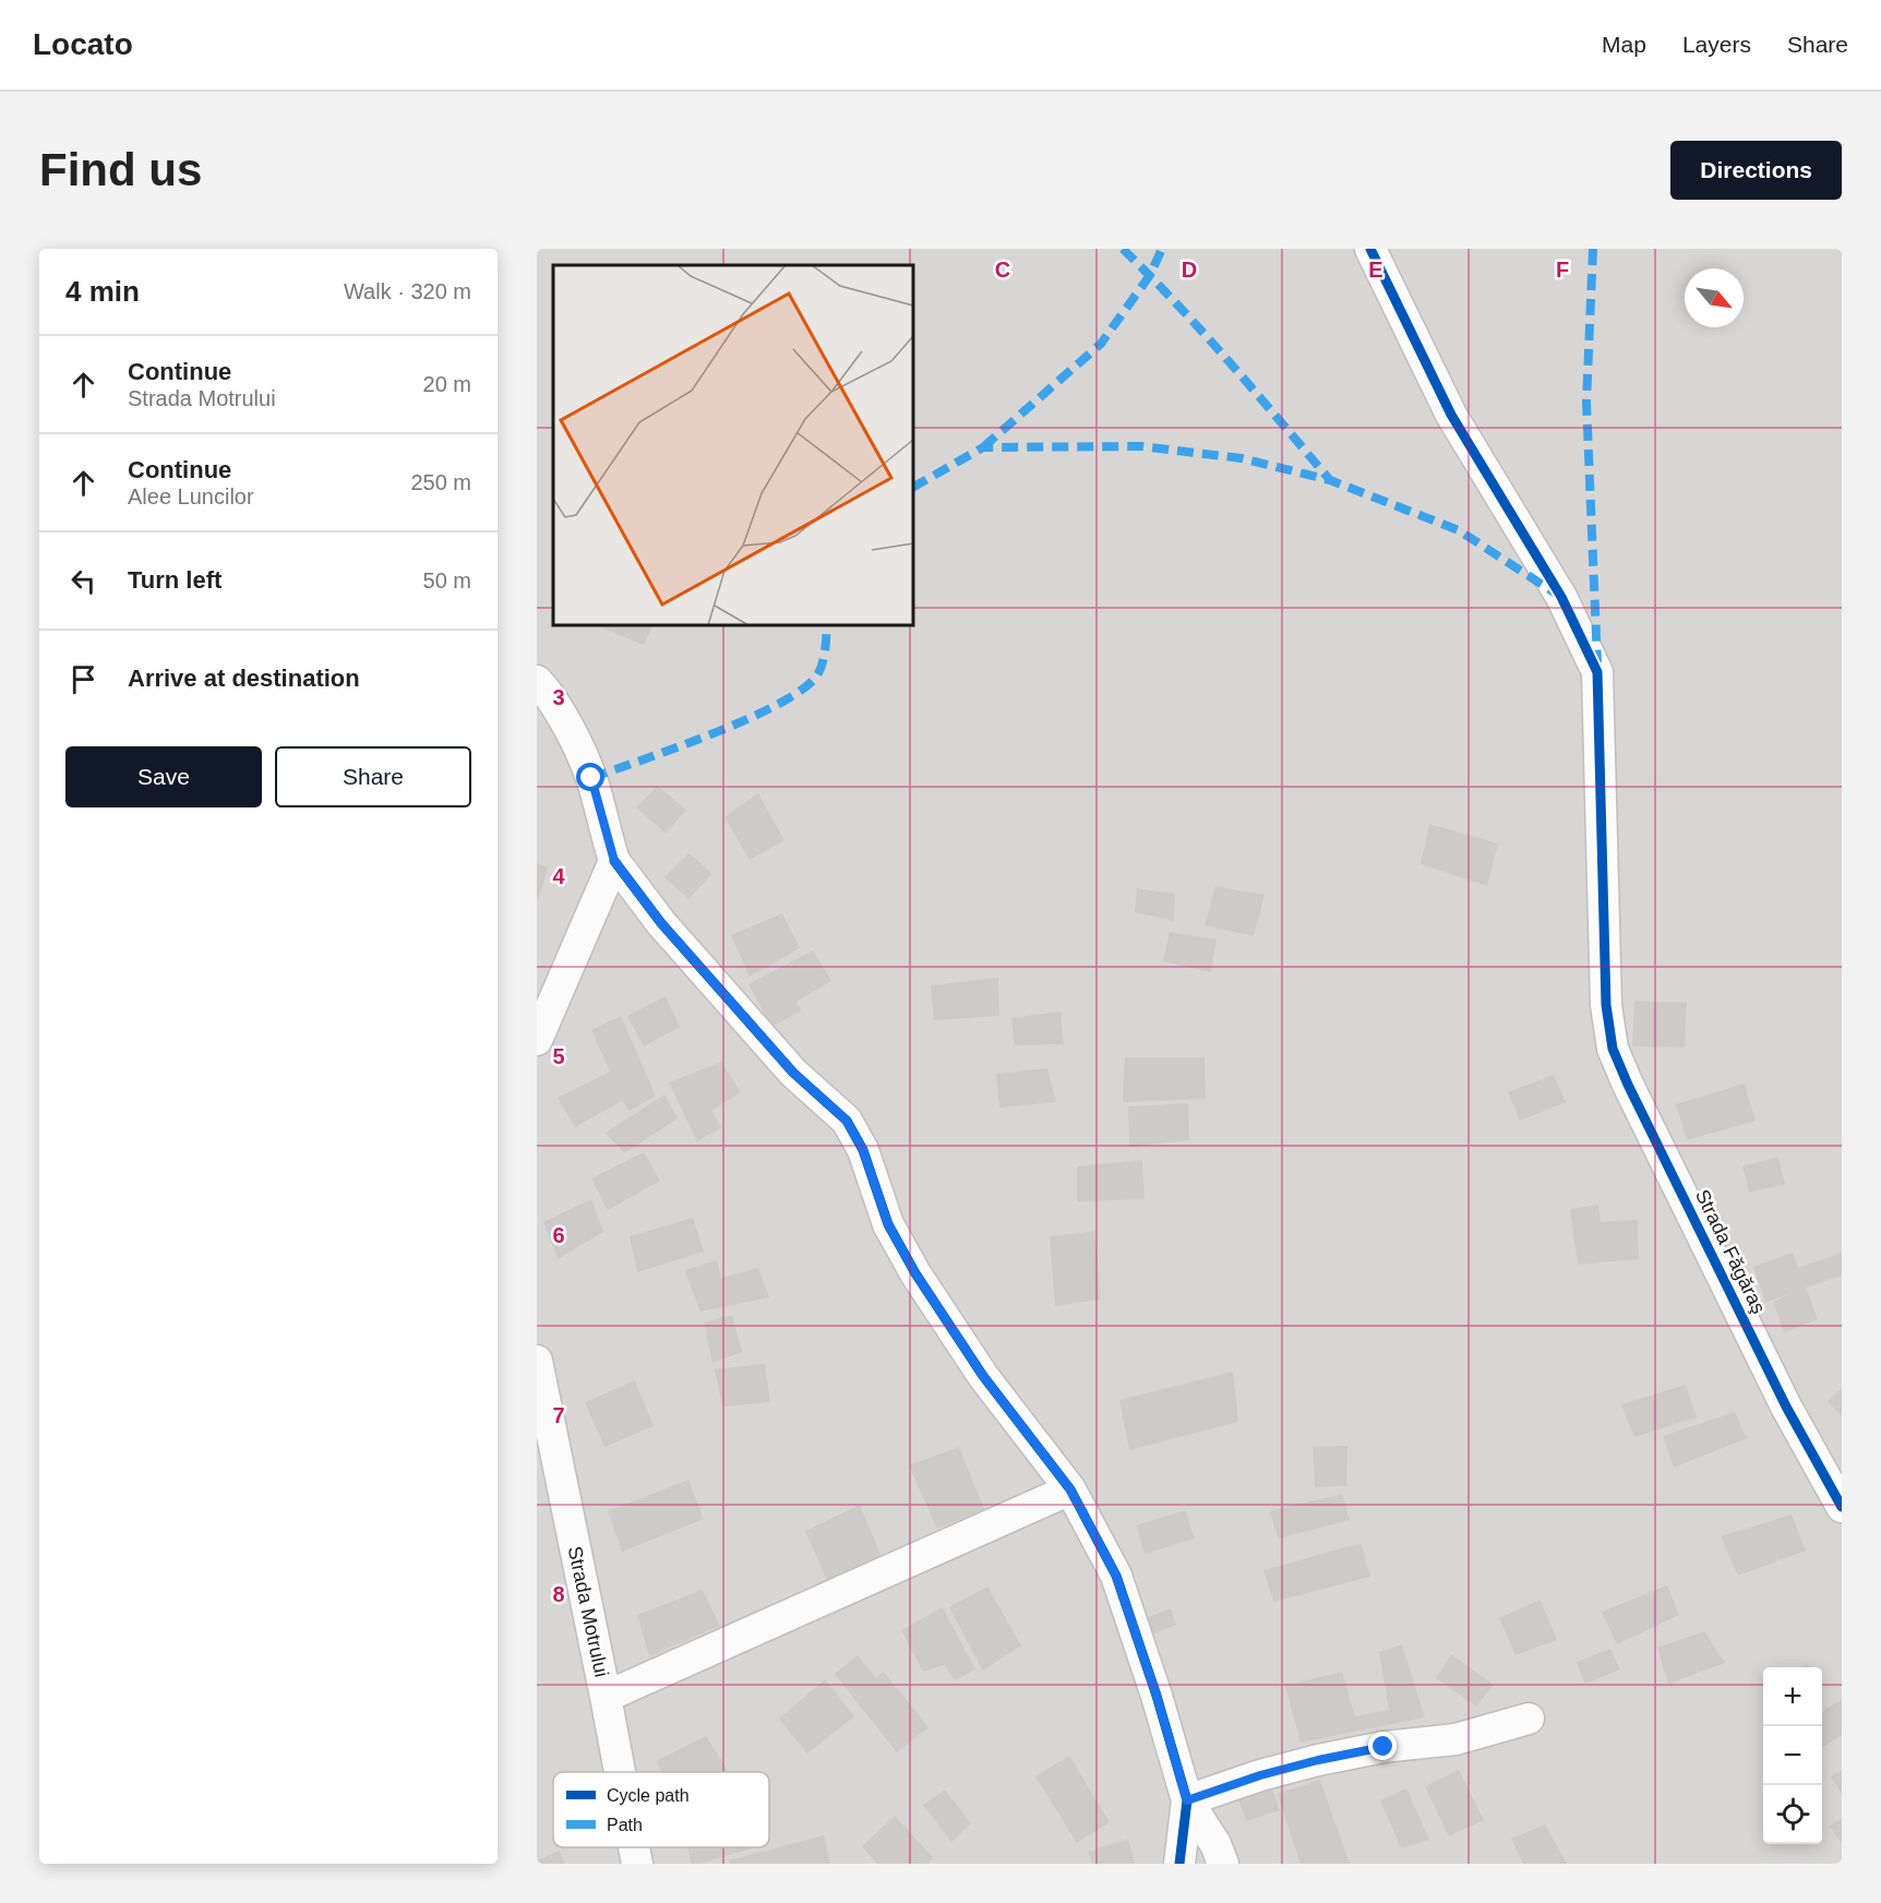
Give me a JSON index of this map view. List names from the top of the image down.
{
  "streets": {
    "street": ["Strada Făgăraş", "Strada Motrului"]
  },
  "legend": ["Cycle path", "Path"],
  "north": "bottom right",
  "page": {
    "header": "Locato",
    "nav": ["Map", "Layers", "Share"],
    "buttons": [
      "Directions",
      ["Save", "Share"]
    ],
    "title": "Find us",
    "heading": ["4 min", "Walk · 320 m"],
    "list": [
      ["Continue", "Strada Motrului", "20 m"],
      ["Continue", "Alee Luncilor", "250 m"],
      ["Turn left", "50 m"],
      "Arrive at destination"
    ],
    "map_buttons": ["+", "−"]
  },
  "grid": {
    "columns": [
      "C",
      "D",
      "E",
      "F"
    ],
    "rows": [
      "3",
      "4",
      "5",
      "6",
      "7",
      "8"
    ]
  }
}
